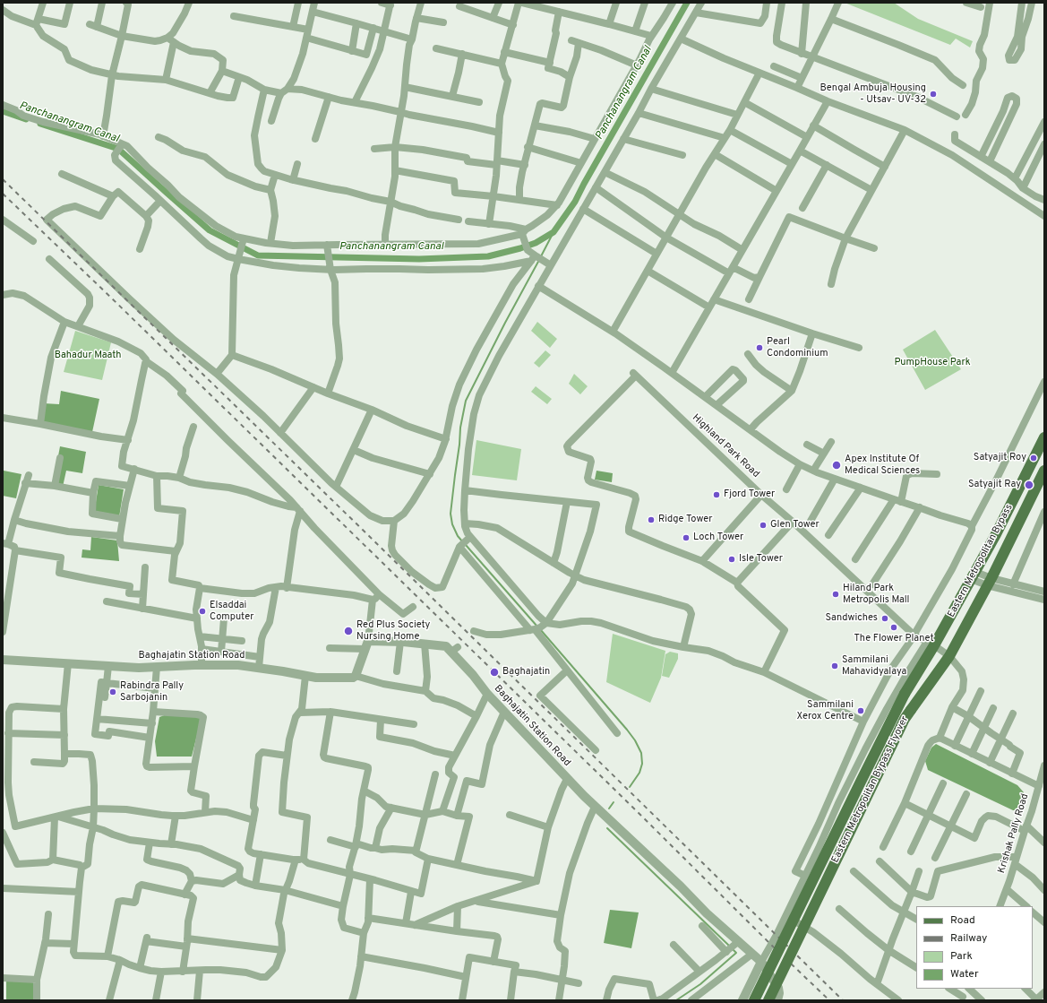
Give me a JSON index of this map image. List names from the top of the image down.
{
  "streets": {
    "main road": ["Eastern Metropolitan Bypass", "Eastern Metropolitan Bypass Flyover"],
    "street": ["Highland Park Road", "Baghajatin Station Road", "Krishak Pally Road"]
  },
  "crossings": [
    ["Highland Park Road", "Eastern Metropolitan Bypass"],
    ["Highland Park Road", "Eastern Metropolitan Bypass Flyover"],
    ["Eastern Metropolitan Bypass", "Eastern Metropolitan Bypass Flyover"]
  ],
  "water": ["Panchanangram Canal"],
  "parks": ["Bahadur Maath", "PumpHouse Park"],
  "places": [
    "Bengal Ambuja Housing - Utsav- UV-32",
    "Pearl Condominium",
    "Satyajit Roy",
    "Apex Institute Of Medical Sciences",
    "Satyajit Ray",
    "Fjord Tower",
    "Ridge Tower",
    "Glen Tower",
    "Loch Tower",
    "Isle Tower",
    "Hiland Park Metropolis Mall",
    "Elsaddai Computer",
    "Sandwiches",
    "The Flower Planet",
    "Red Plus Society Nursing Home",
    "Sammilani Mahavidyalaya",
    "Baghajatin",
    "Rabindra Pally Sarbojanin",
    "Sammilani Xerox Centre"
  ],
  "legend": [
    "Road",
    "Railway",
    "Park",
    "Water"
  ]
}
